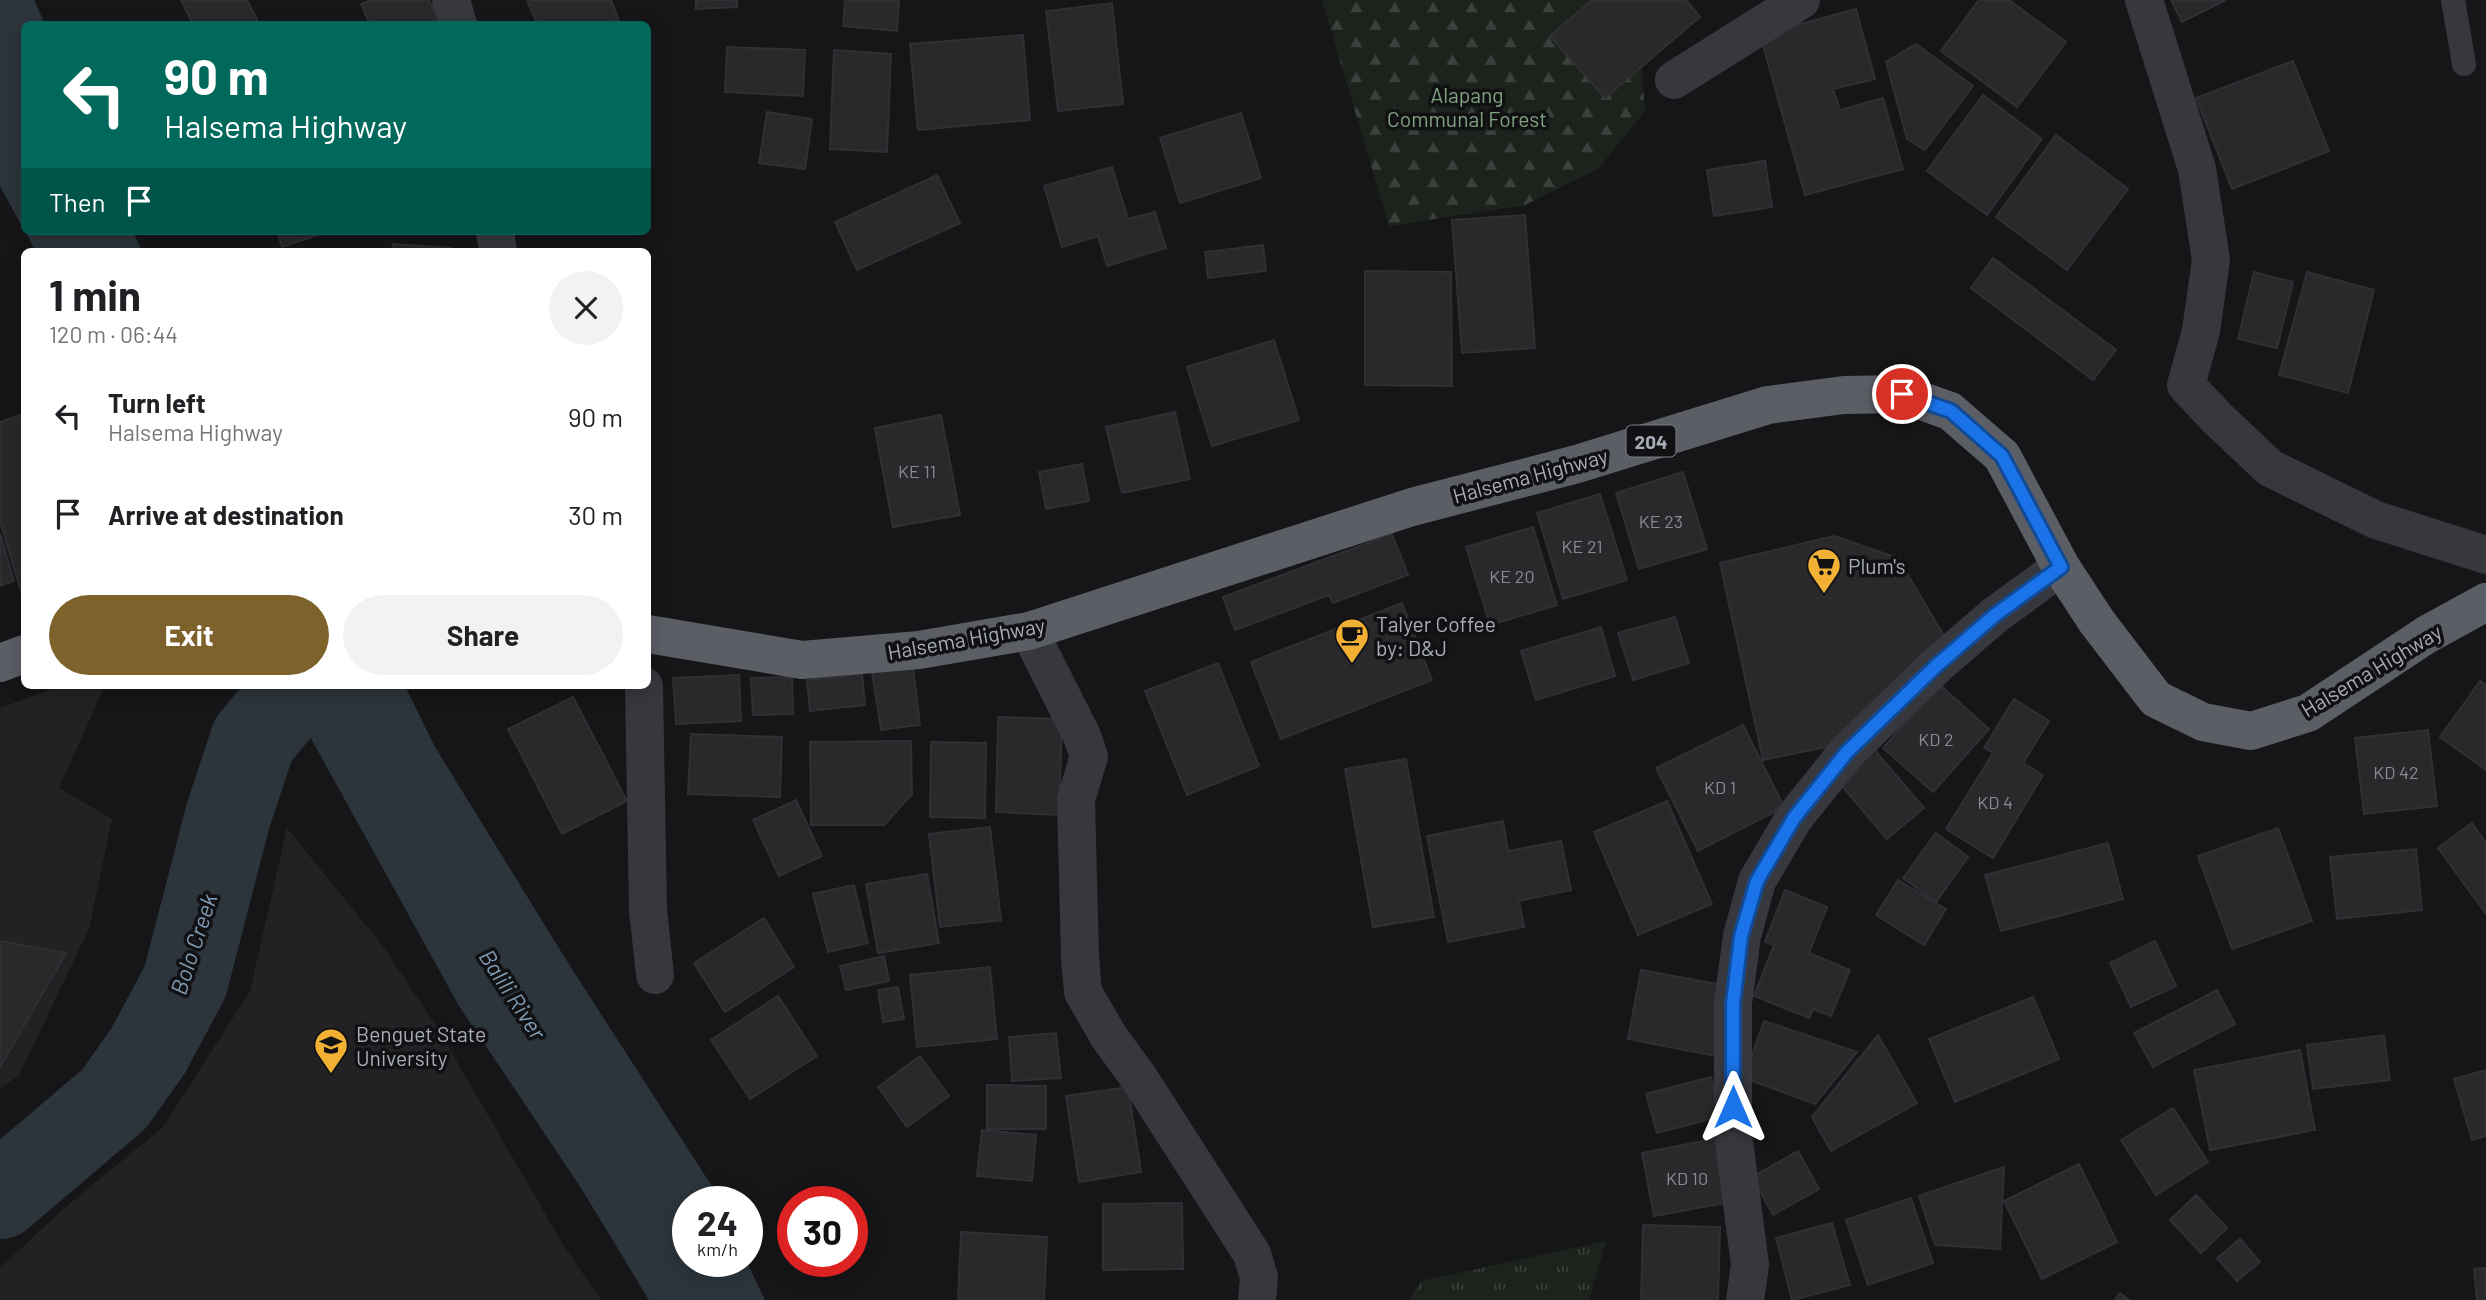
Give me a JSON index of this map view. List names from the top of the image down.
{
  "streets": {
    "highway": ["204", "Halsema Highway"]
  },
  "water": ["Bolo Creek", "Balili River"],
  "parks": ["Alapang Communal Forest"],
  "places": {
    "supermarket": ["Plum's"],
    "cafe": ["Talyer Coffee by: D&J"],
    "school or university": ["Benguet State University"]
  },
  "house_numbers": [
    "KE 11",
    "KE 23",
    "KE 21",
    "KE 20",
    "KD 2",
    "KD 42",
    "KD 1",
    "KD 4",
    "KD 10"
  ],
  "page": {
    "turn": ["90 m", "Halsema Highway"],
    "then": "Then",
    "heading": ["1 min", "120 m · 06:44"],
    "list": [
      {
        "name": "Turn left",
        "note": "Halsema Highway",
        "value": "90 m"
      },
      {
        "name": "Arrive at destination",
        "value": "30 m"
      }
    ],
    "buttons": ["Exit", "Share"],
    "speed": "24 km/h",
    "limit": "30"
  }
}
